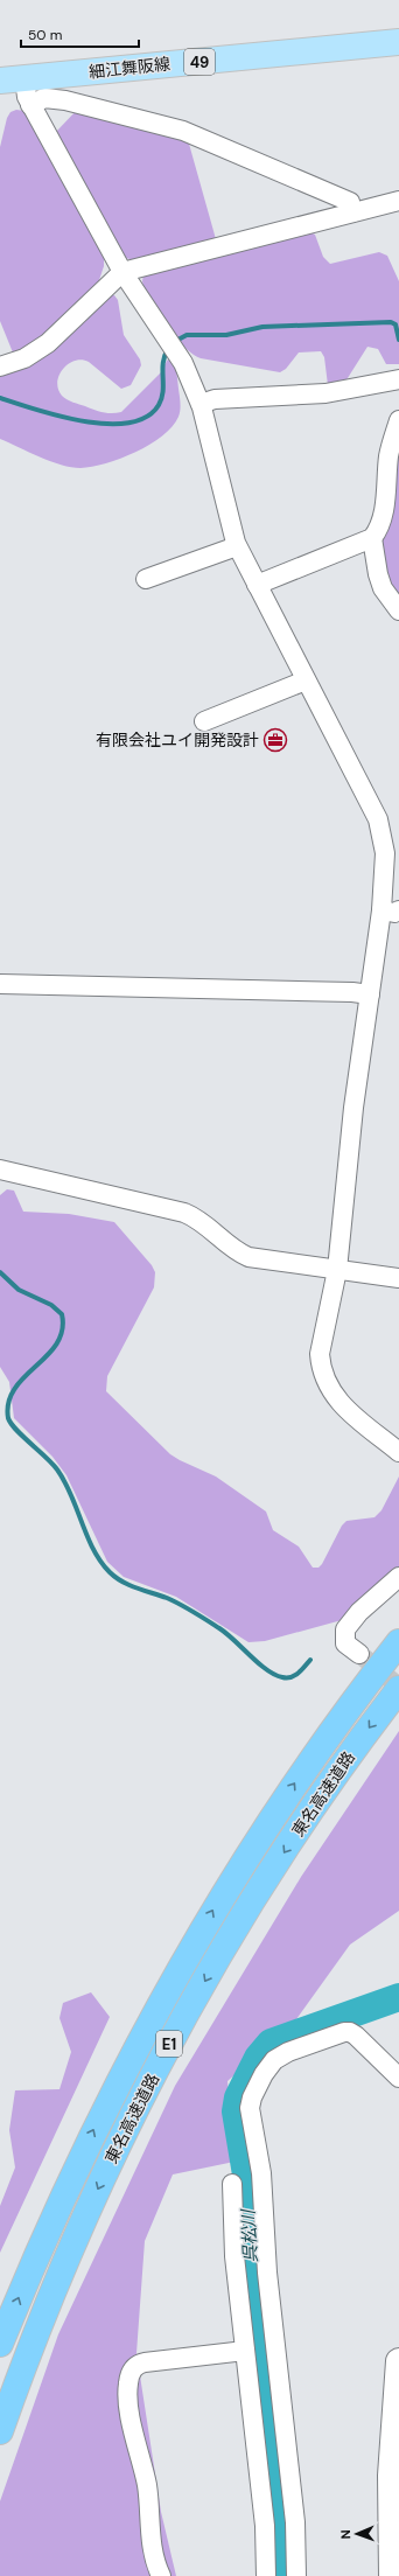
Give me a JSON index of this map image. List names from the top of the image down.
{
  "streets": {
    "highway": ["東名高速道路", "E1"],
    "main road": ["49", "細江舞阪線"]
  },
  "water": ["呉松川"],
  "places": {
    "office": ["有限会社ユイ開発設計"]
  },
  "scale_bar": "50 m",
  "north": "left"
}
